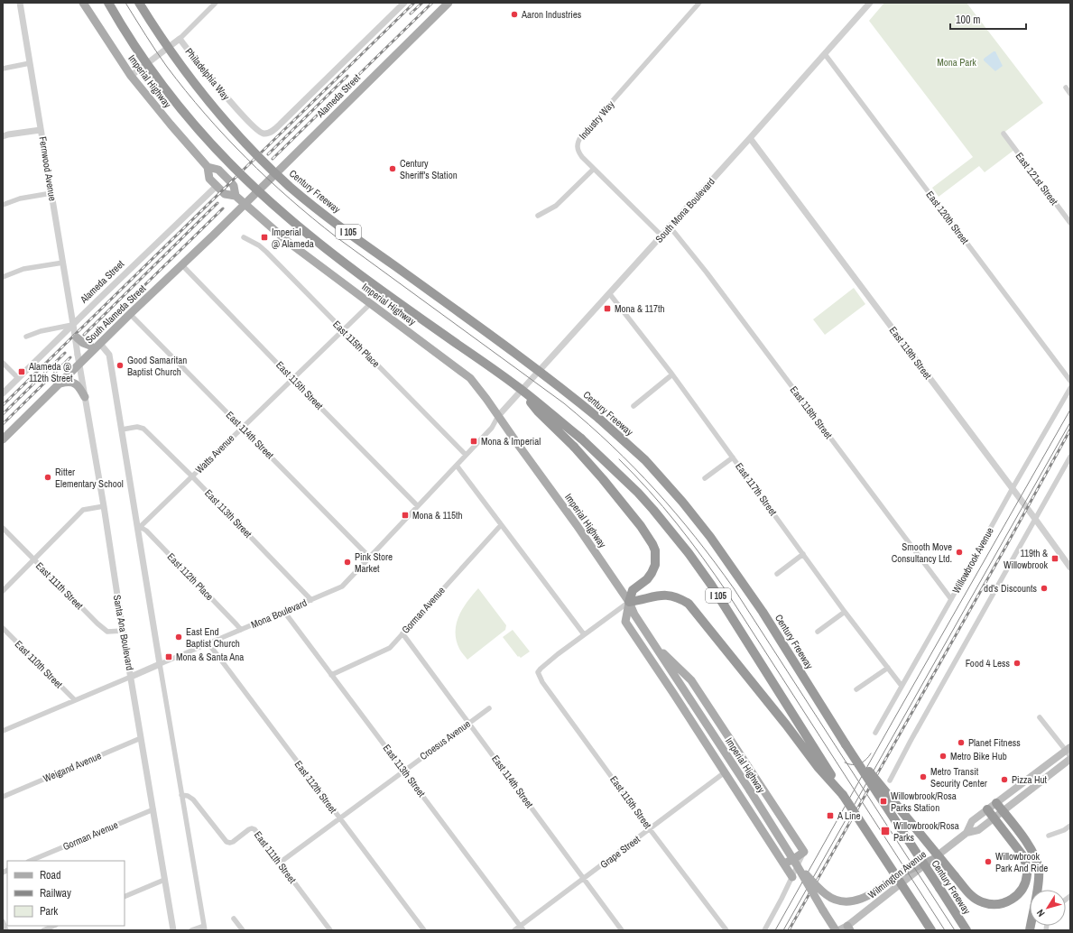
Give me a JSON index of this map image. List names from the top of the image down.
{
  "streets": {
    "highway": ["Century Freeway", "I 105"],
    "main road": [
      "Imperial Highway",
      "Alameda Street",
      "South Alameda Street",
      "Wilmington Avenue"
    ],
    "street": [
      "Philadelphia Way",
      "Industry Way",
      "Fernwood Avenue",
      "East 121st Street",
      "South Mona Boulevard",
      "East 120th Street",
      "East 115th Place",
      "East 119th Street",
      "East 115th Street",
      "East 118th Street",
      "East 114th Street",
      "Watts Avenue",
      "East 117th Street",
      "East 113th Street",
      "Willowbrook Avenue",
      "East 112th Place",
      "East 111th Street",
      "Gorman Avenue",
      "Mona Boulevard",
      "Santa Ana Boulevard",
      "East 110th Street",
      "Croesus Avenue",
      "Weigand Avenue",
      "East 112th Street",
      "Grape Street"
    ]
  },
  "crossings": [
    ["Philadelphia Way", "Imperial Highway"],
    ["Philadelphia Way", "Alameda Street"],
    ["Imperial Highway", "Alameda Street"],
    ["Imperial Highway", "South Mona Boulevard"],
    ["Imperial Highway", "South Alameda Street"],
    ["Imperial Highway", "Watts Avenue"],
    ["Imperial Highway", "Mona Boulevard"],
    ["Imperial Highway", "Wilmington Avenue"],
    ["Alameda Street", "Fernwood Avenue"],
    ["Alameda Street", "South Alameda Street"],
    ["Industry Way", "South Mona Boulevard"],
    ["Fernwood Avenue", "Santa Ana Boulevard"],
    ["South Mona Boulevard", "East 120th Street"],
    ["South Mona Boulevard", "East 119th Street"],
    ["South Mona Boulevard", "East 118th Street"],
    ["South Mona Boulevard", "East 117th Street"],
    ["South Mona Boulevard", "Mona Boulevard"],
    ["South Alameda Street", "East 115th Street"],
    ["South Alameda Street", "East 114th Street"],
    ["South Alameda Street", "Santa Ana Boulevard"],
    ["East 115th Place", "Watts Avenue"],
    ["East 115th Place", "Mona Boulevard"],
    ["East 119th Street", "Willowbrook Avenue"],
    ["East 115th Street", "Watts Avenue"],
    ["East 115th Street", "Mona Boulevard"],
    ["East 115th Street", "Grape Street"],
    ["East 118th Street", "Willowbrook Avenue"],
    ["East 114th Street", "Watts Avenue"],
    ["East 114th Street", "Gorman Avenue"],
    ["East 114th Street", "Mona Boulevard"],
    ["East 114th Street", "Croesus Avenue"],
    ["East 114th Street", "Grape Street"],
    ["Watts Avenue", "East 113th Street"],
    ["Watts Avenue", "East 112th Place"],
    ["East 117th Street", "Willowbrook Avenue"],
    ["East 113th Street", "Gorman Avenue"],
    ["East 113th Street", "Mona Boulevard"],
    ["East 113th Street", "Croesus Avenue"],
    ["East 113th Street", "Grape Street"],
    ["East 112th Place", "Mona Boulevard"],
    ["East 111th Street", "Santa Ana Boulevard"],
    ["East 111th Street", "Croesus Avenue"],
    ["Gorman Avenue", "Santa Ana Boulevard"],
    ["Mona Boulevard", "Santa Ana Boulevard"],
    ["Mona Boulevard", "East 110th Street"],
    ["Mona Boulevard", "East 112th Street"],
    ["Santa Ana Boulevard", "Weigand Avenue"],
    ["Croesus Avenue", "East 112th Street"]
  ],
  "parks": ["Mona Park"],
  "places": {
    "other": [
      "Aaron Industries",
      "Century Sheriff's Station",
      "Good Samaritan Baptist Church",
      "Ritter Elementary School",
      "Smooth Move Consultancy Ltd.",
      "Pink Store Market",
      "dd's Discounts",
      "East End Baptist Church",
      "Food 4 Less",
      "Planet Fitness",
      "Metro Bike Hub",
      "Metro Transit Security Center",
      "Pizza Hut",
      "Willowbrook Park And Ride"
    ],
    "transit": [
      "Imperial @ Alameda",
      "Mona & 117th",
      "Alameda @ 112th Street",
      "Mona & Imperial",
      "Mona & 115th",
      "119th & Willowbrook",
      "Mona & Santa Ana",
      "Willowbrook/Rosa Parks Station",
      "A Line",
      "Willowbrook/Rosa Parks"
    ]
  },
  "legend": ["Road", "Railway", "Park"],
  "scale_bar": "100 m",
  "north": "bottom left"
}
